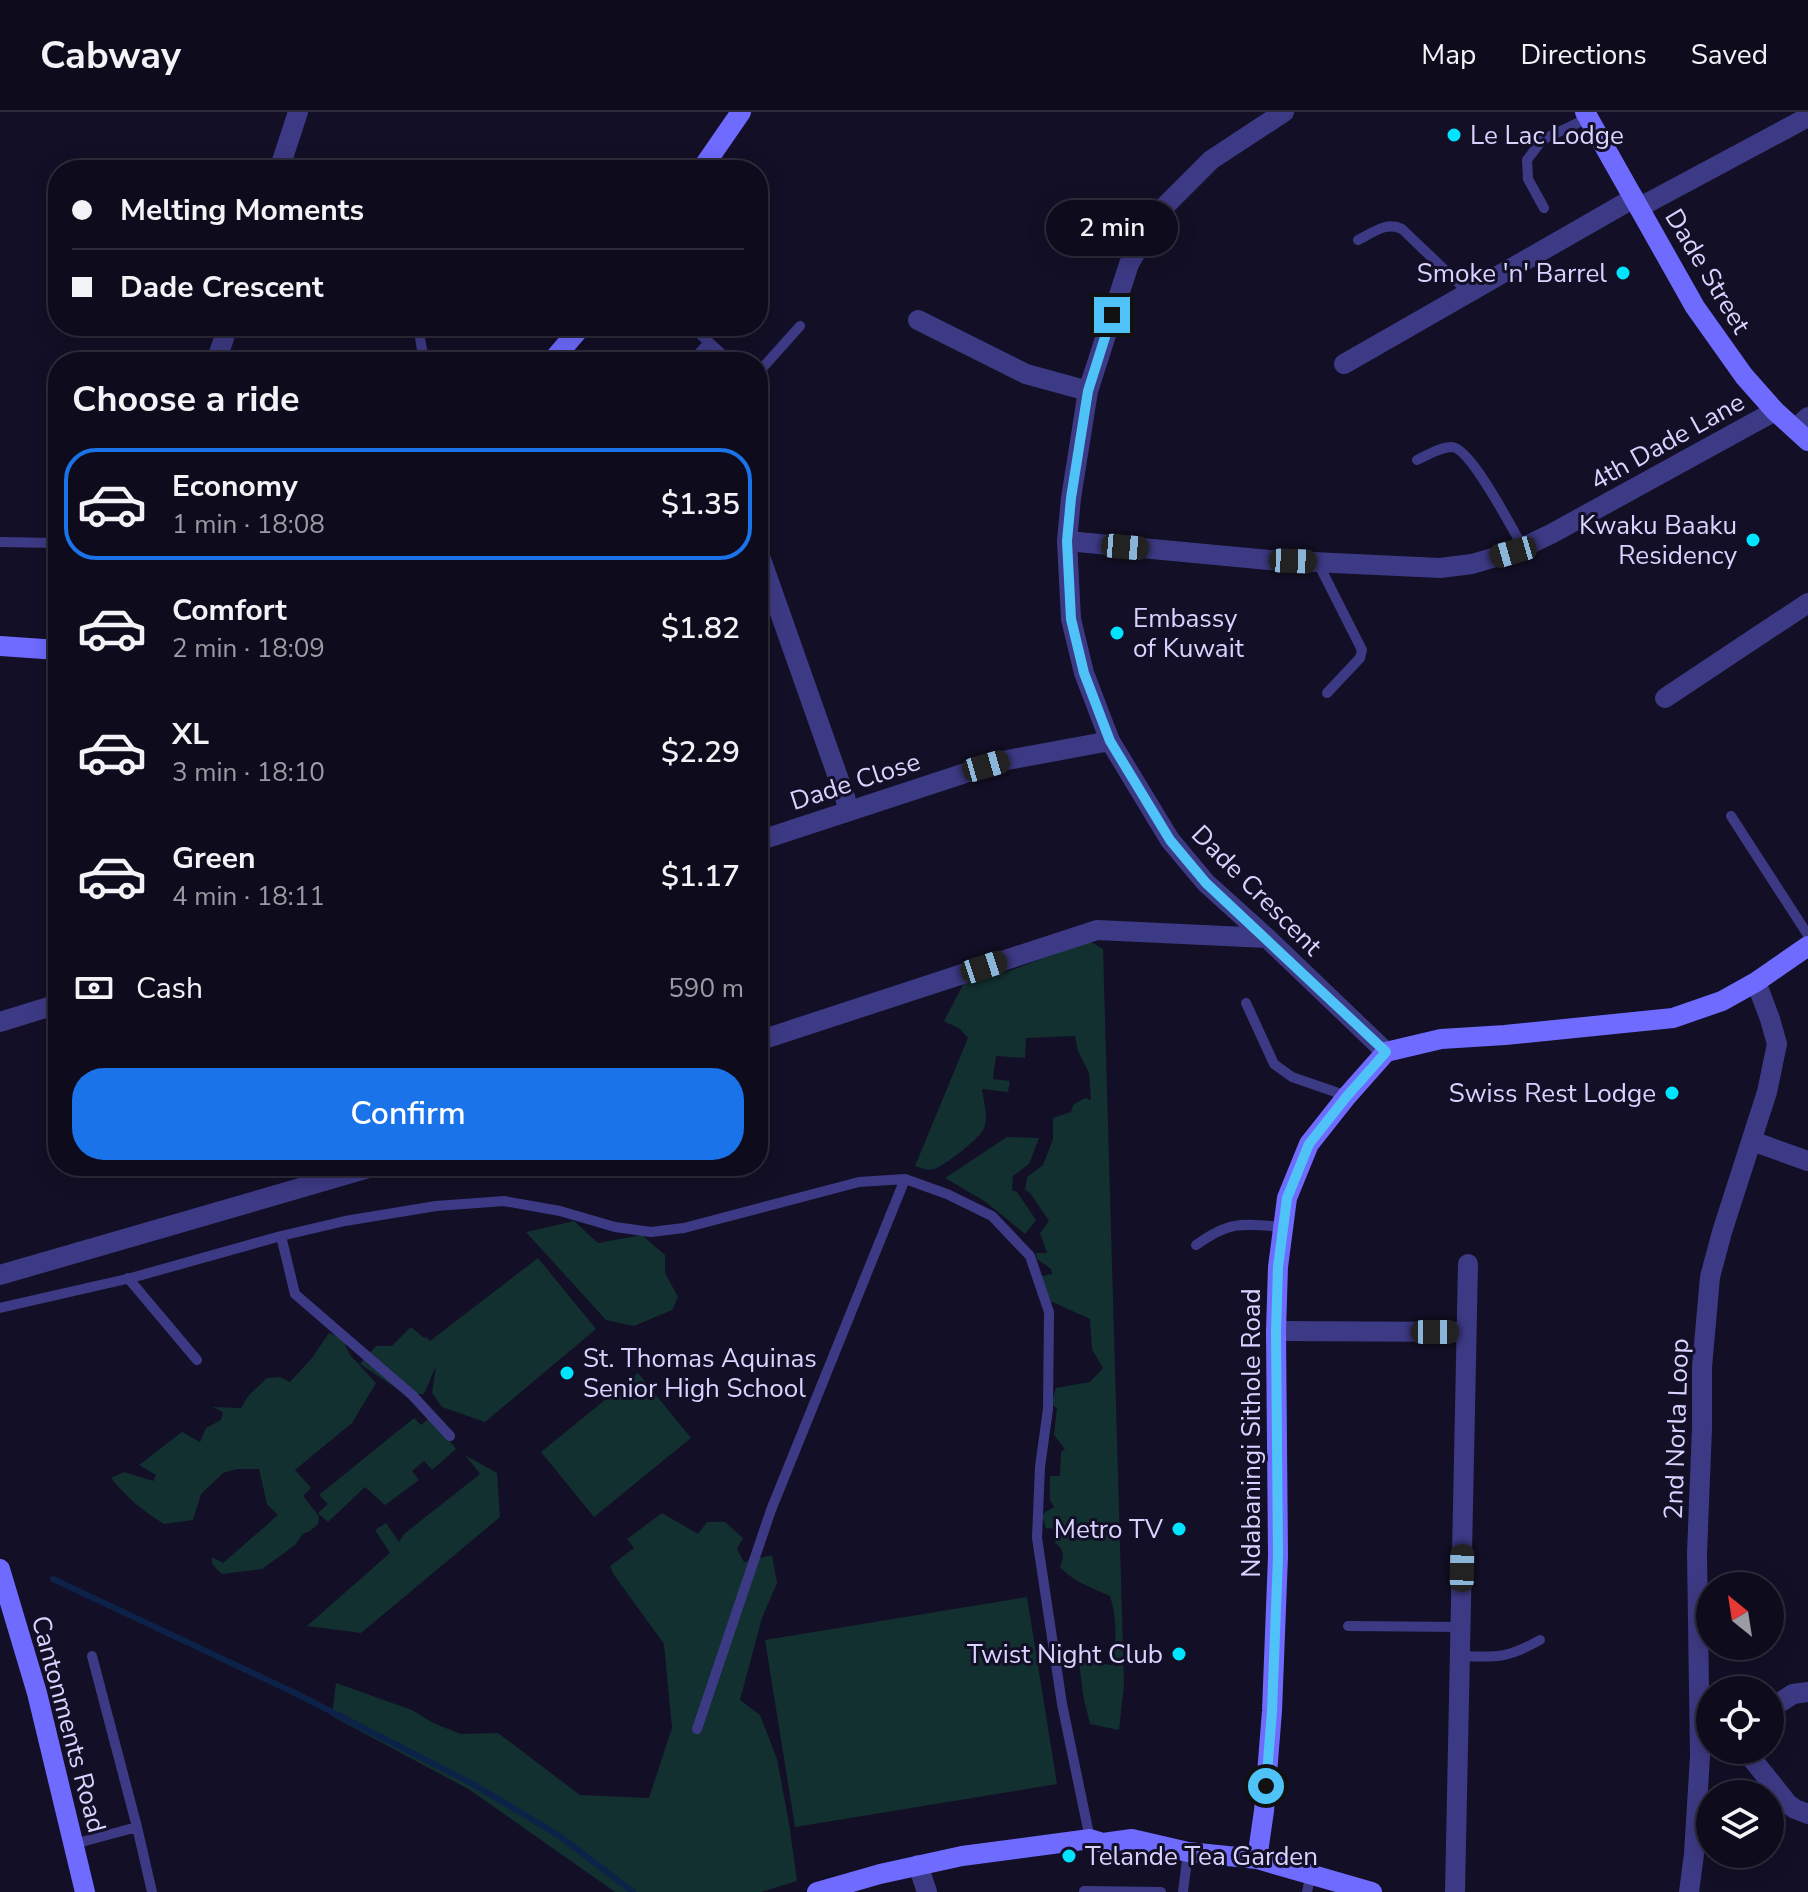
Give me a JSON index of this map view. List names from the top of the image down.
{
  "streets": {
    "street": [
      "Dade Street",
      "4th Dade Lane",
      "Dade Close",
      "Dade Crescent",
      "2nd Norla Loop",
      "Ndabaningi Sithole Road",
      "Cantonments Road"
    ]
  },
  "crossings": [
    ["Dade Street", "4th Dade Lane"],
    ["4th Dade Lane", "Dade Crescent"],
    ["Dade Close", "Dade Crescent"],
    ["Dade Crescent", "Ndabaningi Sithole Road"]
  ],
  "places": [
    "Le Lac Lodge",
    "Smoke 'n' Barrel",
    "Kwaku Baaku Residency",
    "Embassy of Kuwait",
    "Swiss Rest Lodge",
    "St. Thomas Aquinas Senior High School",
    "Metro TV",
    "Twist Night Club",
    "Telande Tea Garden"
  ],
  "north": "top left",
  "page": {
    "header": "Cabway",
    "nav": ["Map", "Directions", "Saved"],
    "banner": ["Melting Moments", "Dade Crescent"],
    "bubble": "2 min",
    "heading": "Choose a ride",
    "list": [
      {
        "name": "Economy",
        "note": "1 min · 18:08",
        "value": "$1.35"
      },
      {
        "name": "Comfort",
        "note": "2 min · 18:09",
        "value": "$1.82"
      },
      {
        "name": "XL",
        "note": "3 min · 18:10",
        "value": "$2.29"
      },
      {
        "name": "Green",
        "note": "4 min · 18:11",
        "value": "$1.17"
      }
    ],
    "pay": ["Cash", "590 m"],
    "buttons": "Confirm"
  }
}
